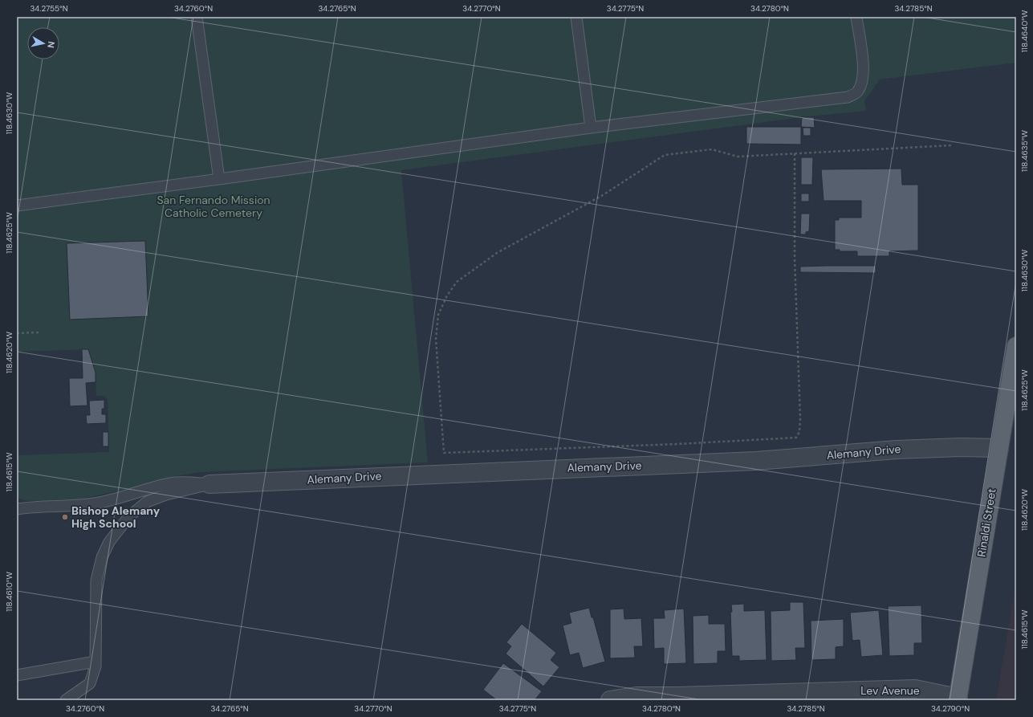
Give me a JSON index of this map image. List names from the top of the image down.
{
  "streets": {
    "main road": ["Rinaldi Street"],
    "street": ["Alemany Drive", "Lev Avenue"]
  },
  "crossings": [
    ["Alemany Drive", "Rinaldi Street"],
    ["Rinaldi Street", "Lev Avenue"]
  ],
  "parks": ["San Fernando Mission Catholic Cemetery"],
  "places": ["Bishop Alemany High School"],
  "north": "right",
  "coordinates": [
    "34.2755°N",
    "34.2760°N",
    "34.2765°N",
    "34.2770°N",
    "34.2775°N",
    "34.2780°N",
    "34.2785°N",
    "118.4640°W",
    "118.4630°W",
    "118.4635°W",
    "118.4625°W",
    "118.4620°W",
    "118.4615°W",
    "118.4610°W",
    "34.2790°N"
  ]
}
